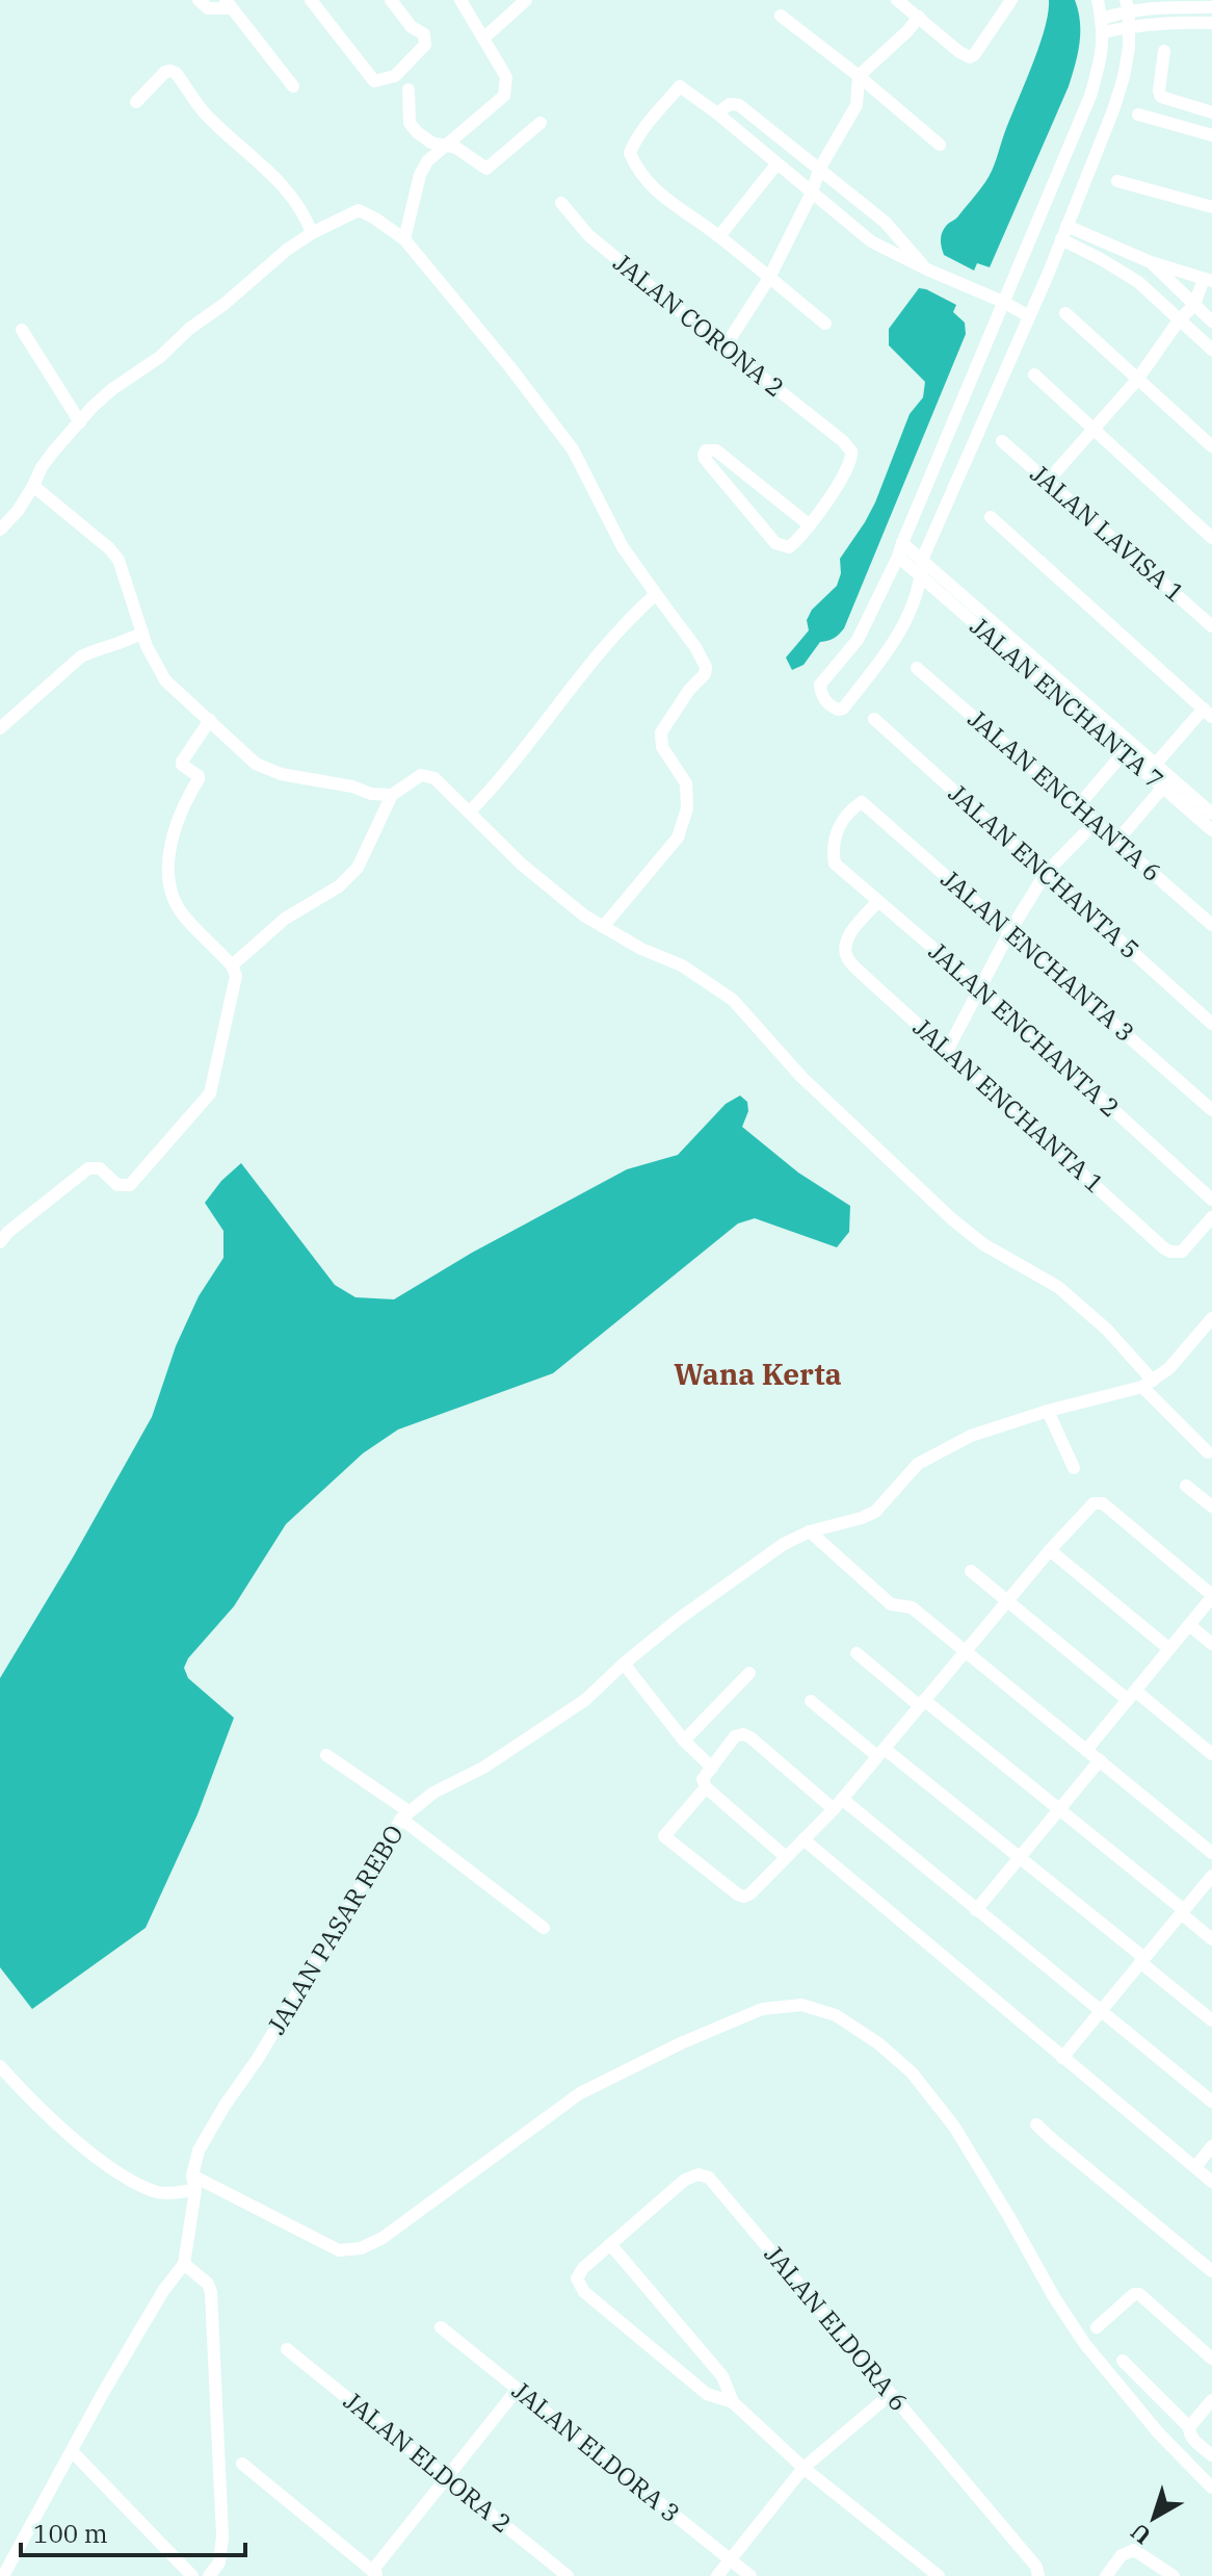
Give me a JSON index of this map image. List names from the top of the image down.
{
  "streets": {
    "street": [
      "JALAN CORONA 2",
      "JALAN LAVISA 1",
      "JALAN ENCHANTA 7",
      "JALAN ENCHANTA 6",
      "JALAN ENCHANTA 5",
      "JALAN ENCHANTA 3",
      "JALAN ENCHANTA 2",
      "JALAN ENCHANTA 1",
      "JALAN PASAR REBO",
      "JALAN ELDORA 6",
      "JALAN ELDORA 3",
      "JALAN ELDORA 2"
    ]
  },
  "crossings": [
    ["JALAN ENCHANTA 3", "JALAN ENCHANTA 2"],
    ["JALAN ENCHANTA 2", "JALAN ENCHANTA 1"]
  ],
  "districts": ["Wana Kerta"],
  "scale_bar": "100 m",
  "north": "bottom left"
}
